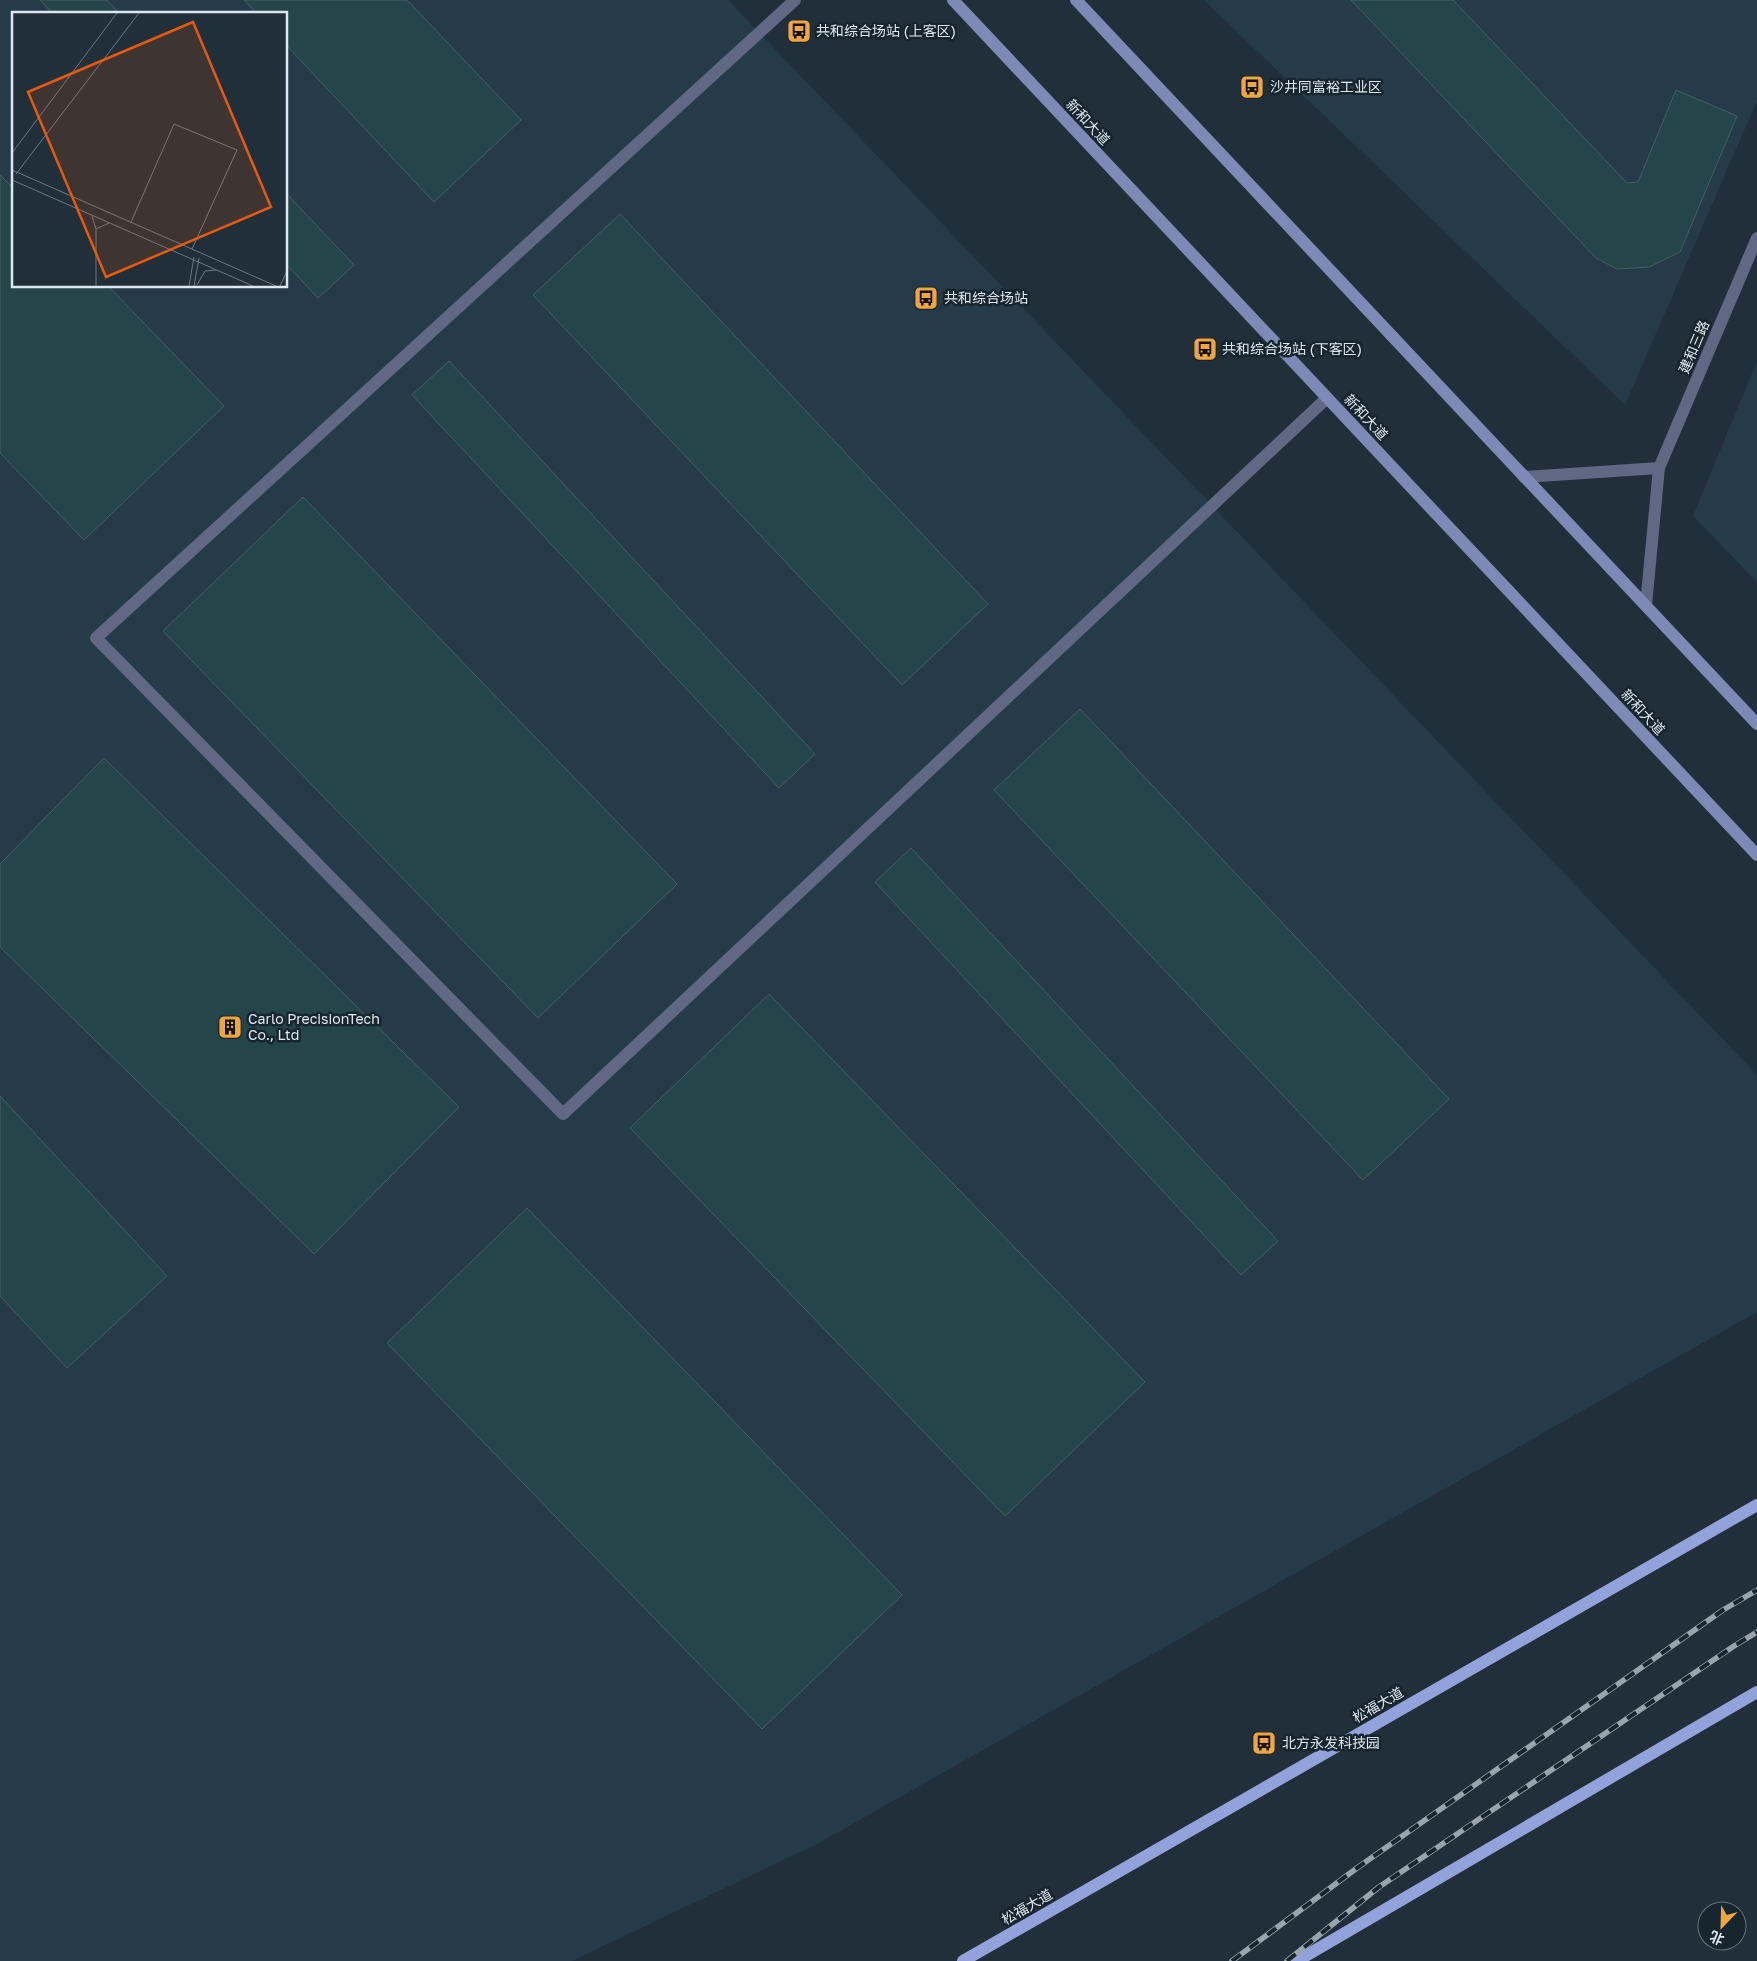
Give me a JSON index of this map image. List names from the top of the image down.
{
  "streets": {
    "main road": ["新和大道", "松福大道"],
    "street": ["建和三路"]
  },
  "places": {
    "bus stop": [
      "共和综合场站 (上客区)",
      "沙井同富裕工业区",
      "共和综合场站",
      "共和综合场站 (下客区)",
      "北方永发科技园"
    ],
    "building": ["Carlo PrecisionTech Co., Ltd"]
  },
  "north": "bottom left"
}
